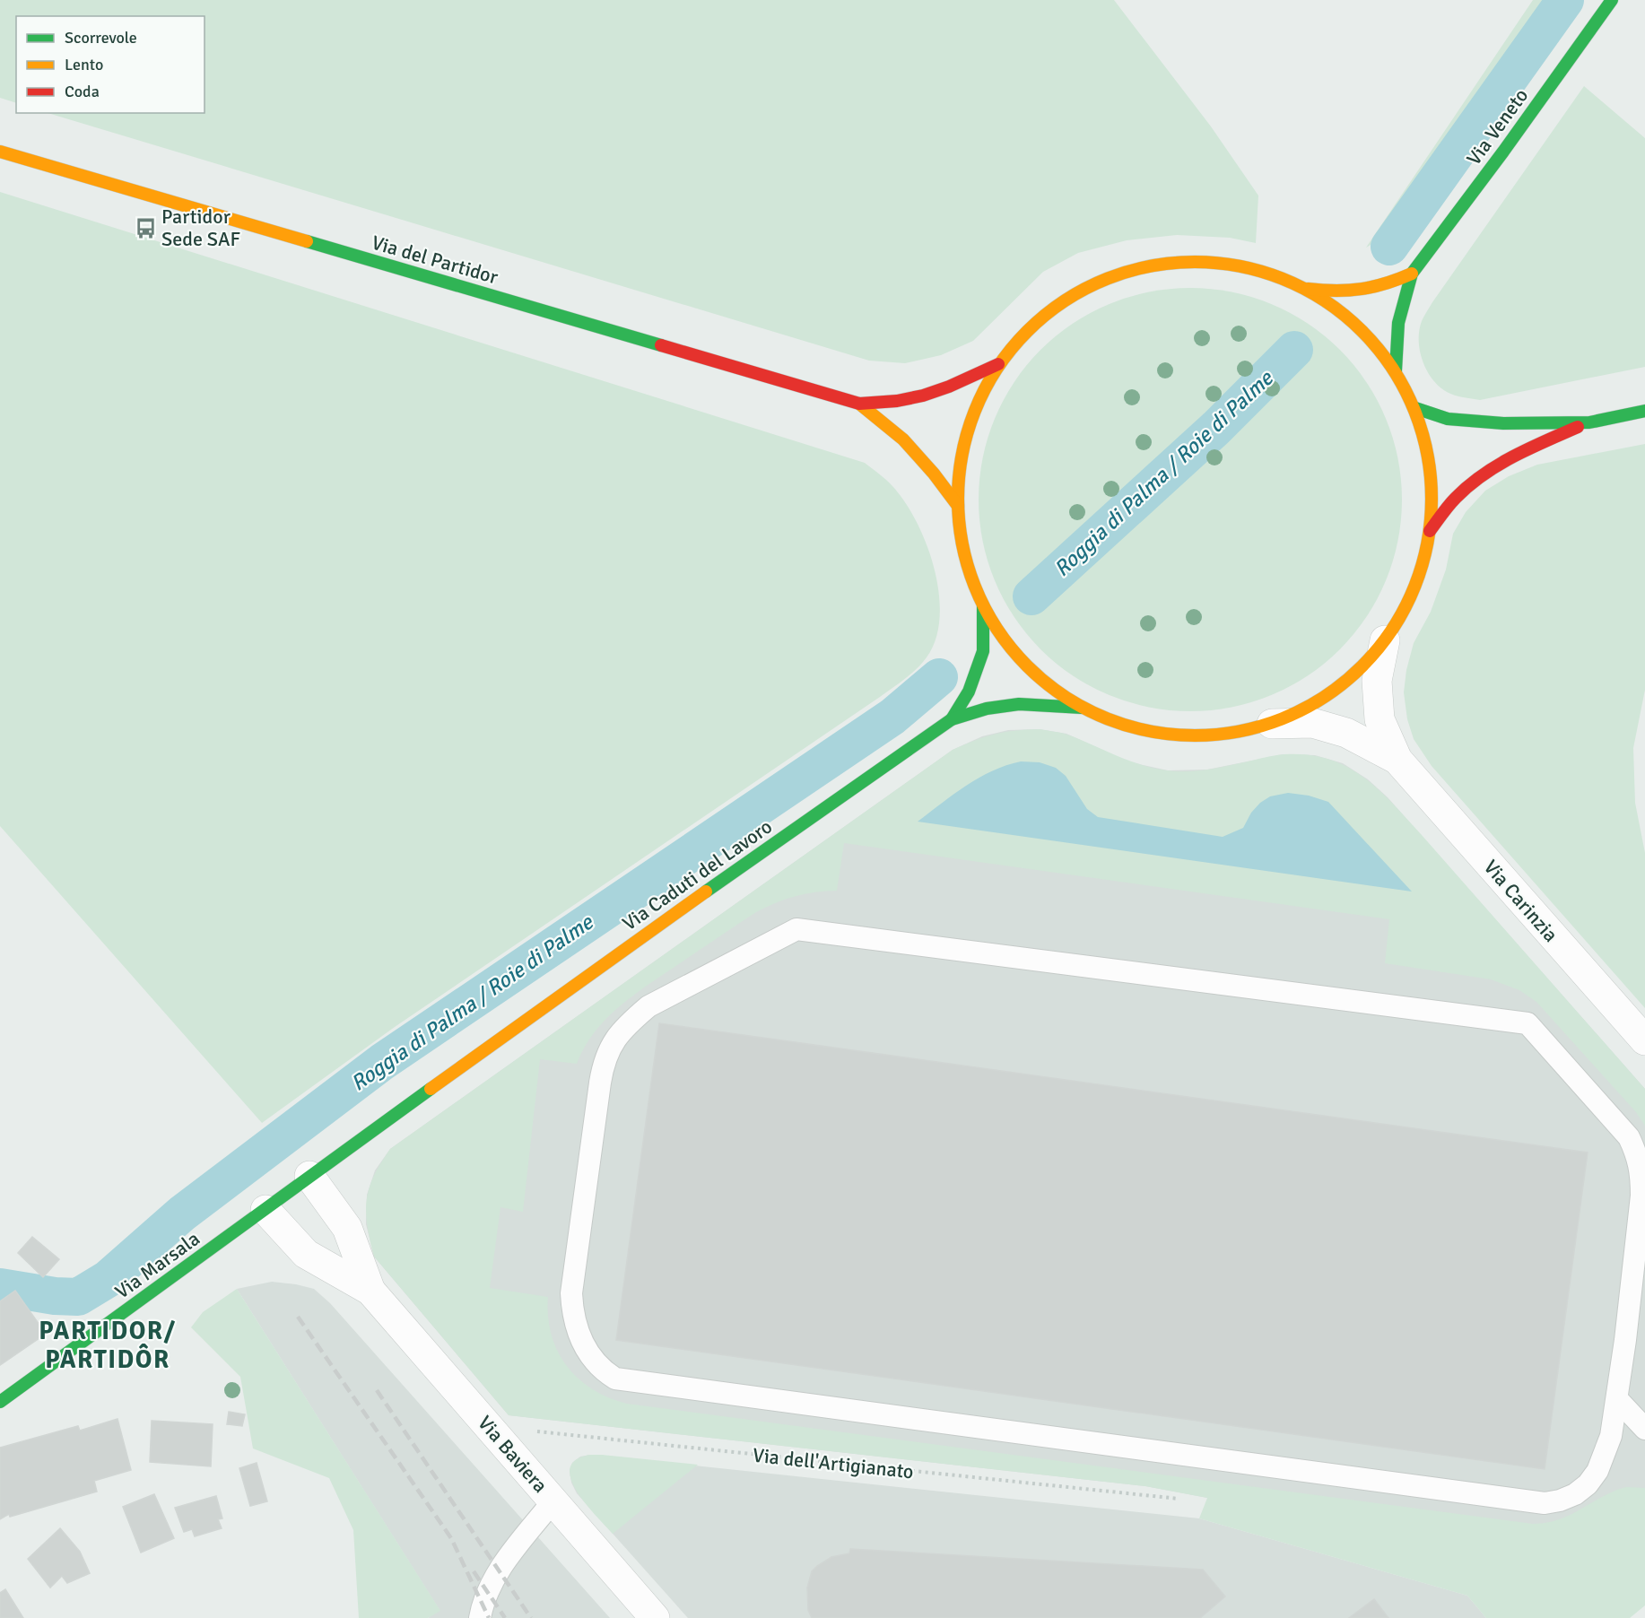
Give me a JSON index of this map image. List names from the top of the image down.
{
  "streets": {
    "main road": [
      "Via Veneto",
      "Via del Partidor",
      "Via Caduti del Lavoro",
      "Via Marsala"
    ],
    "street": ["Via Carinzia", "Via Baviera"],
    "path": ["Via dell'Artigianato"]
  },
  "crossings": [
    ["Via Caduti del Lavoro", "Via Marsala"],
    ["Via Caduti del Lavoro", "Via Baviera"],
    ["Via Marsala", "Via Baviera"],
    ["Via Baviera", "Via dell'Artigianato"]
  ],
  "districts": ["PARTIDOR/ PARTIDÔR"],
  "water": ["Roggia di Palma / Roie di Palme"],
  "places": {
    "bus stop": ["Partidor Sede SAF"]
  },
  "legend": ["Scorrevole", "Lento", "Coda"]
}
